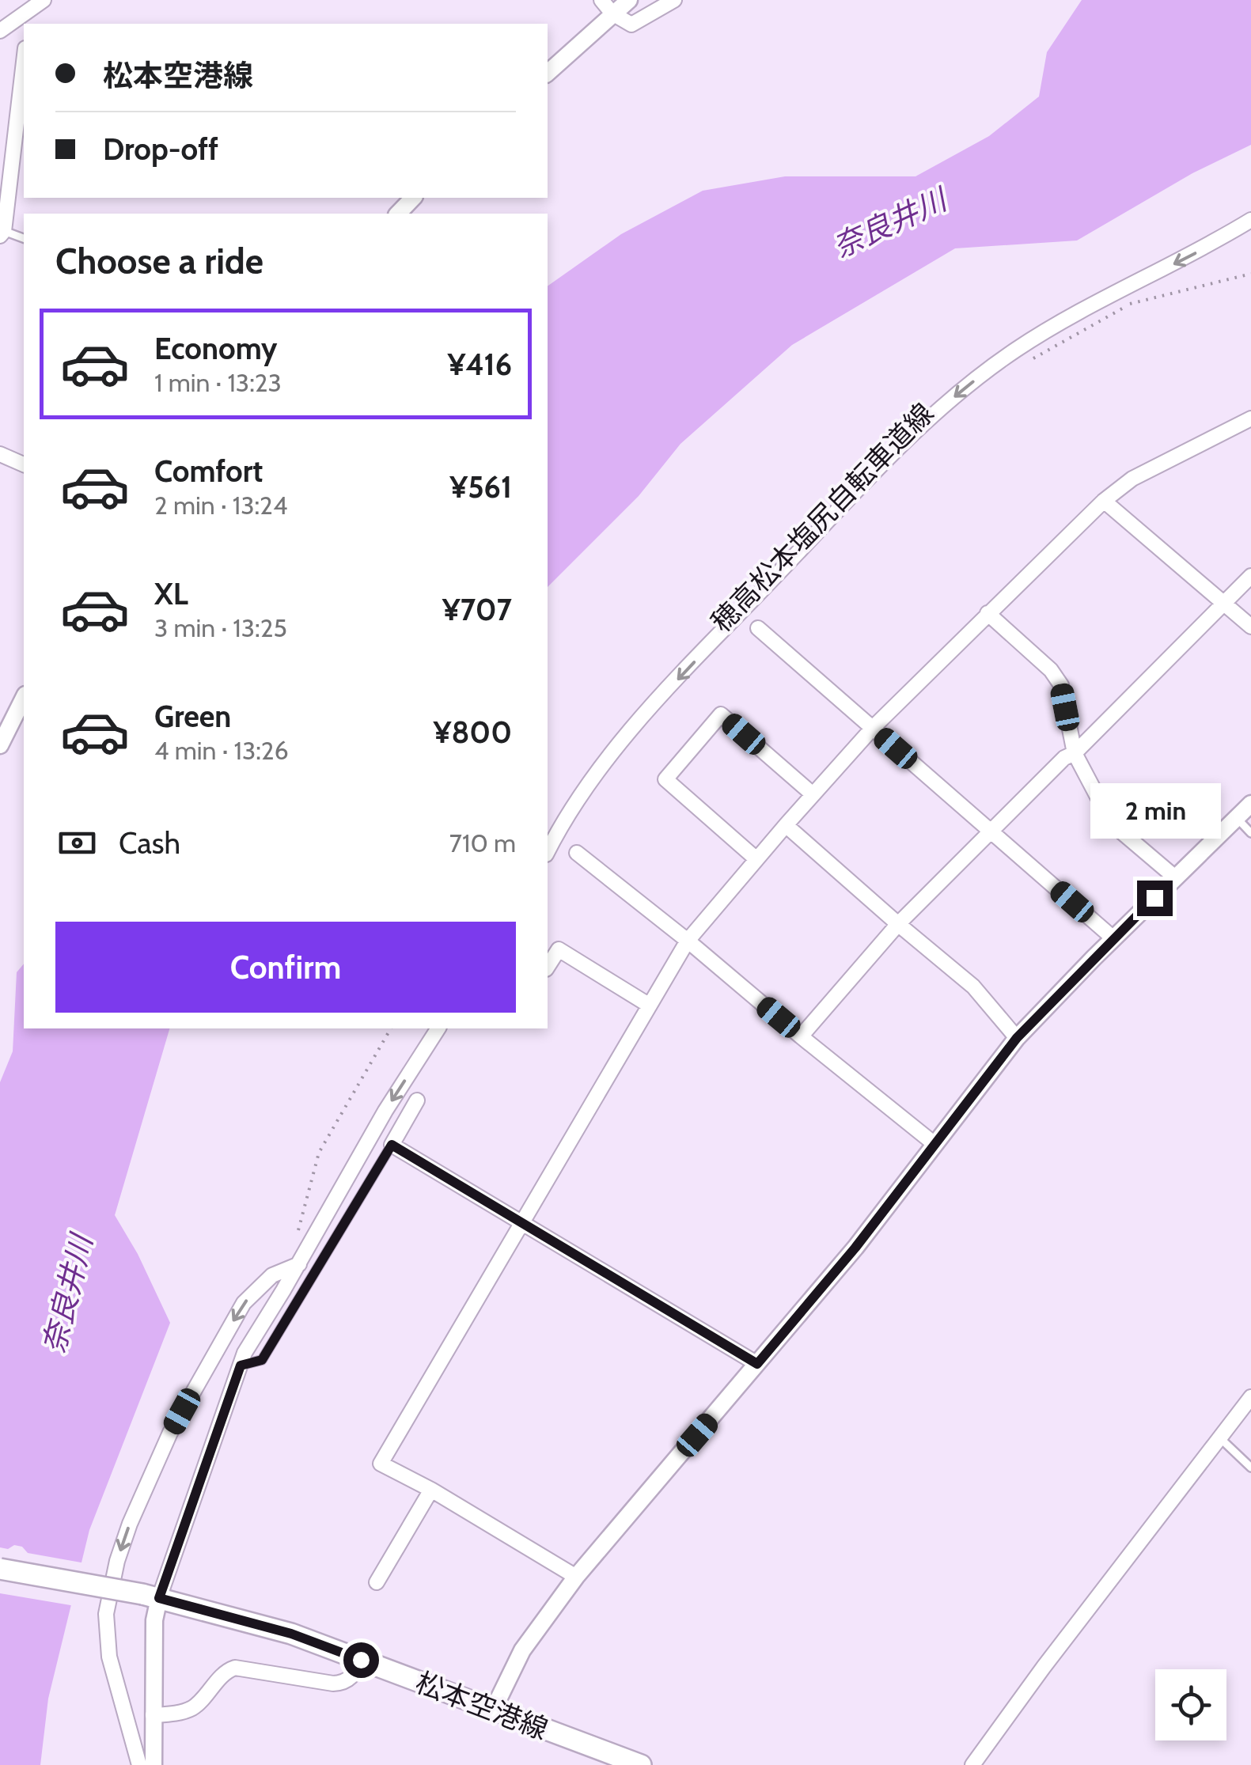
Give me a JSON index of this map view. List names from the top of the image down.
{
  "streets": {
    "main road": ["松本空港線"]
  },
  "water": ["奈良井川"],
  "page": {
    "banner": ["松本空港線", "Drop-off"],
    "heading": "Choose a ride",
    "list": [
      {
        "name": "Economy",
        "note": "1 min · 13:23",
        "value": "¥416"
      },
      {
        "name": "Comfort",
        "note": "2 min · 13:24",
        "value": "¥561"
      },
      {
        "name": "XL",
        "note": "3 min · 13:25",
        "value": "¥707"
      },
      {
        "name": "Green",
        "note": "4 min · 13:26",
        "value": "¥800"
      }
    ],
    "bubble": "2 min",
    "pay": ["Cash", "710 m"],
    "buttons": "Confirm"
  }
}
